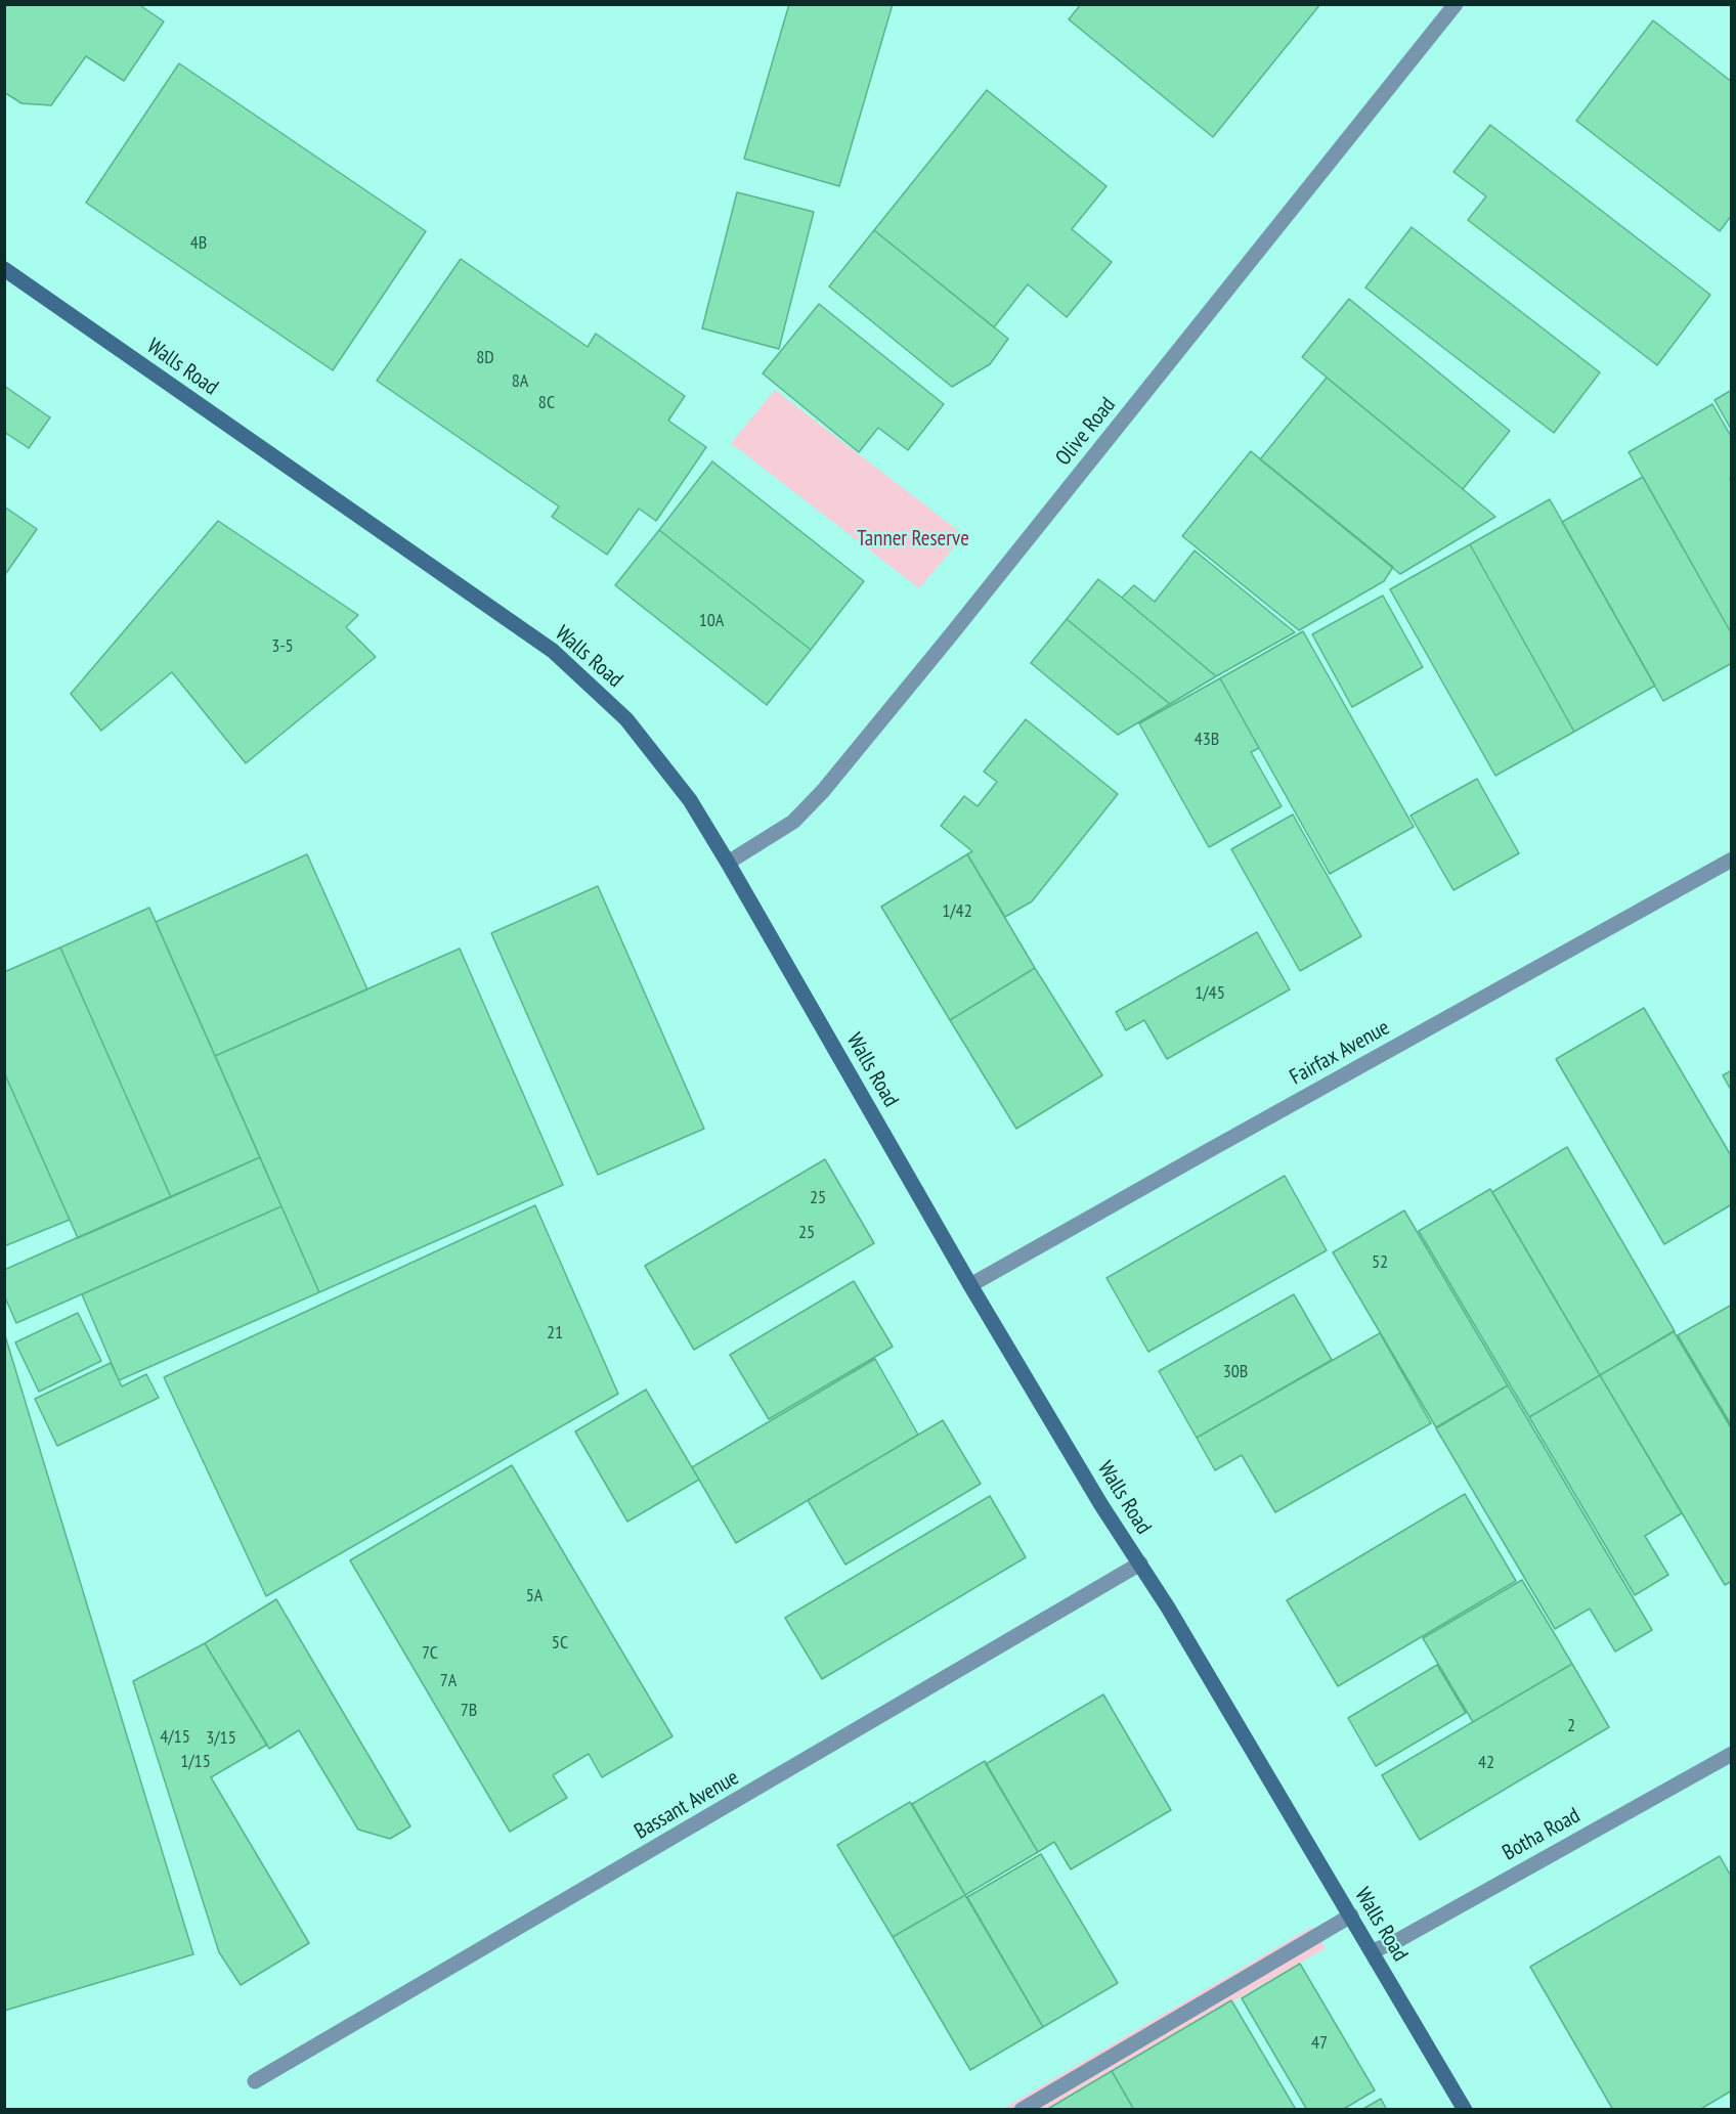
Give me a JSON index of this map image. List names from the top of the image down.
{
  "streets": {
    "main road": ["Walls Road"],
    "street": [
      "Olive Road",
      "Fairfax Avenue",
      "Bassant Avenue",
      "Botha Road"
    ]
  },
  "crossings": [
    ["Walls Road", "Olive Road"],
    ["Walls Road", "Fairfax Avenue"],
    ["Walls Road", "Bassant Avenue"],
    ["Walls Road", "Botha Road"]
  ],
  "parks": ["Tanner Reserve"],
  "house_numbers": [
    "4B",
    "8D",
    "8A",
    "8C",
    "10A",
    "3-5",
    "43B",
    "1/42",
    "1/45",
    "25",
    "25",
    "52",
    "21",
    "30B",
    "5A",
    "5C",
    "7C",
    "7A",
    "7B",
    "2",
    "4/15",
    "3/15",
    "1/15",
    "42",
    "47"
  ]
}
